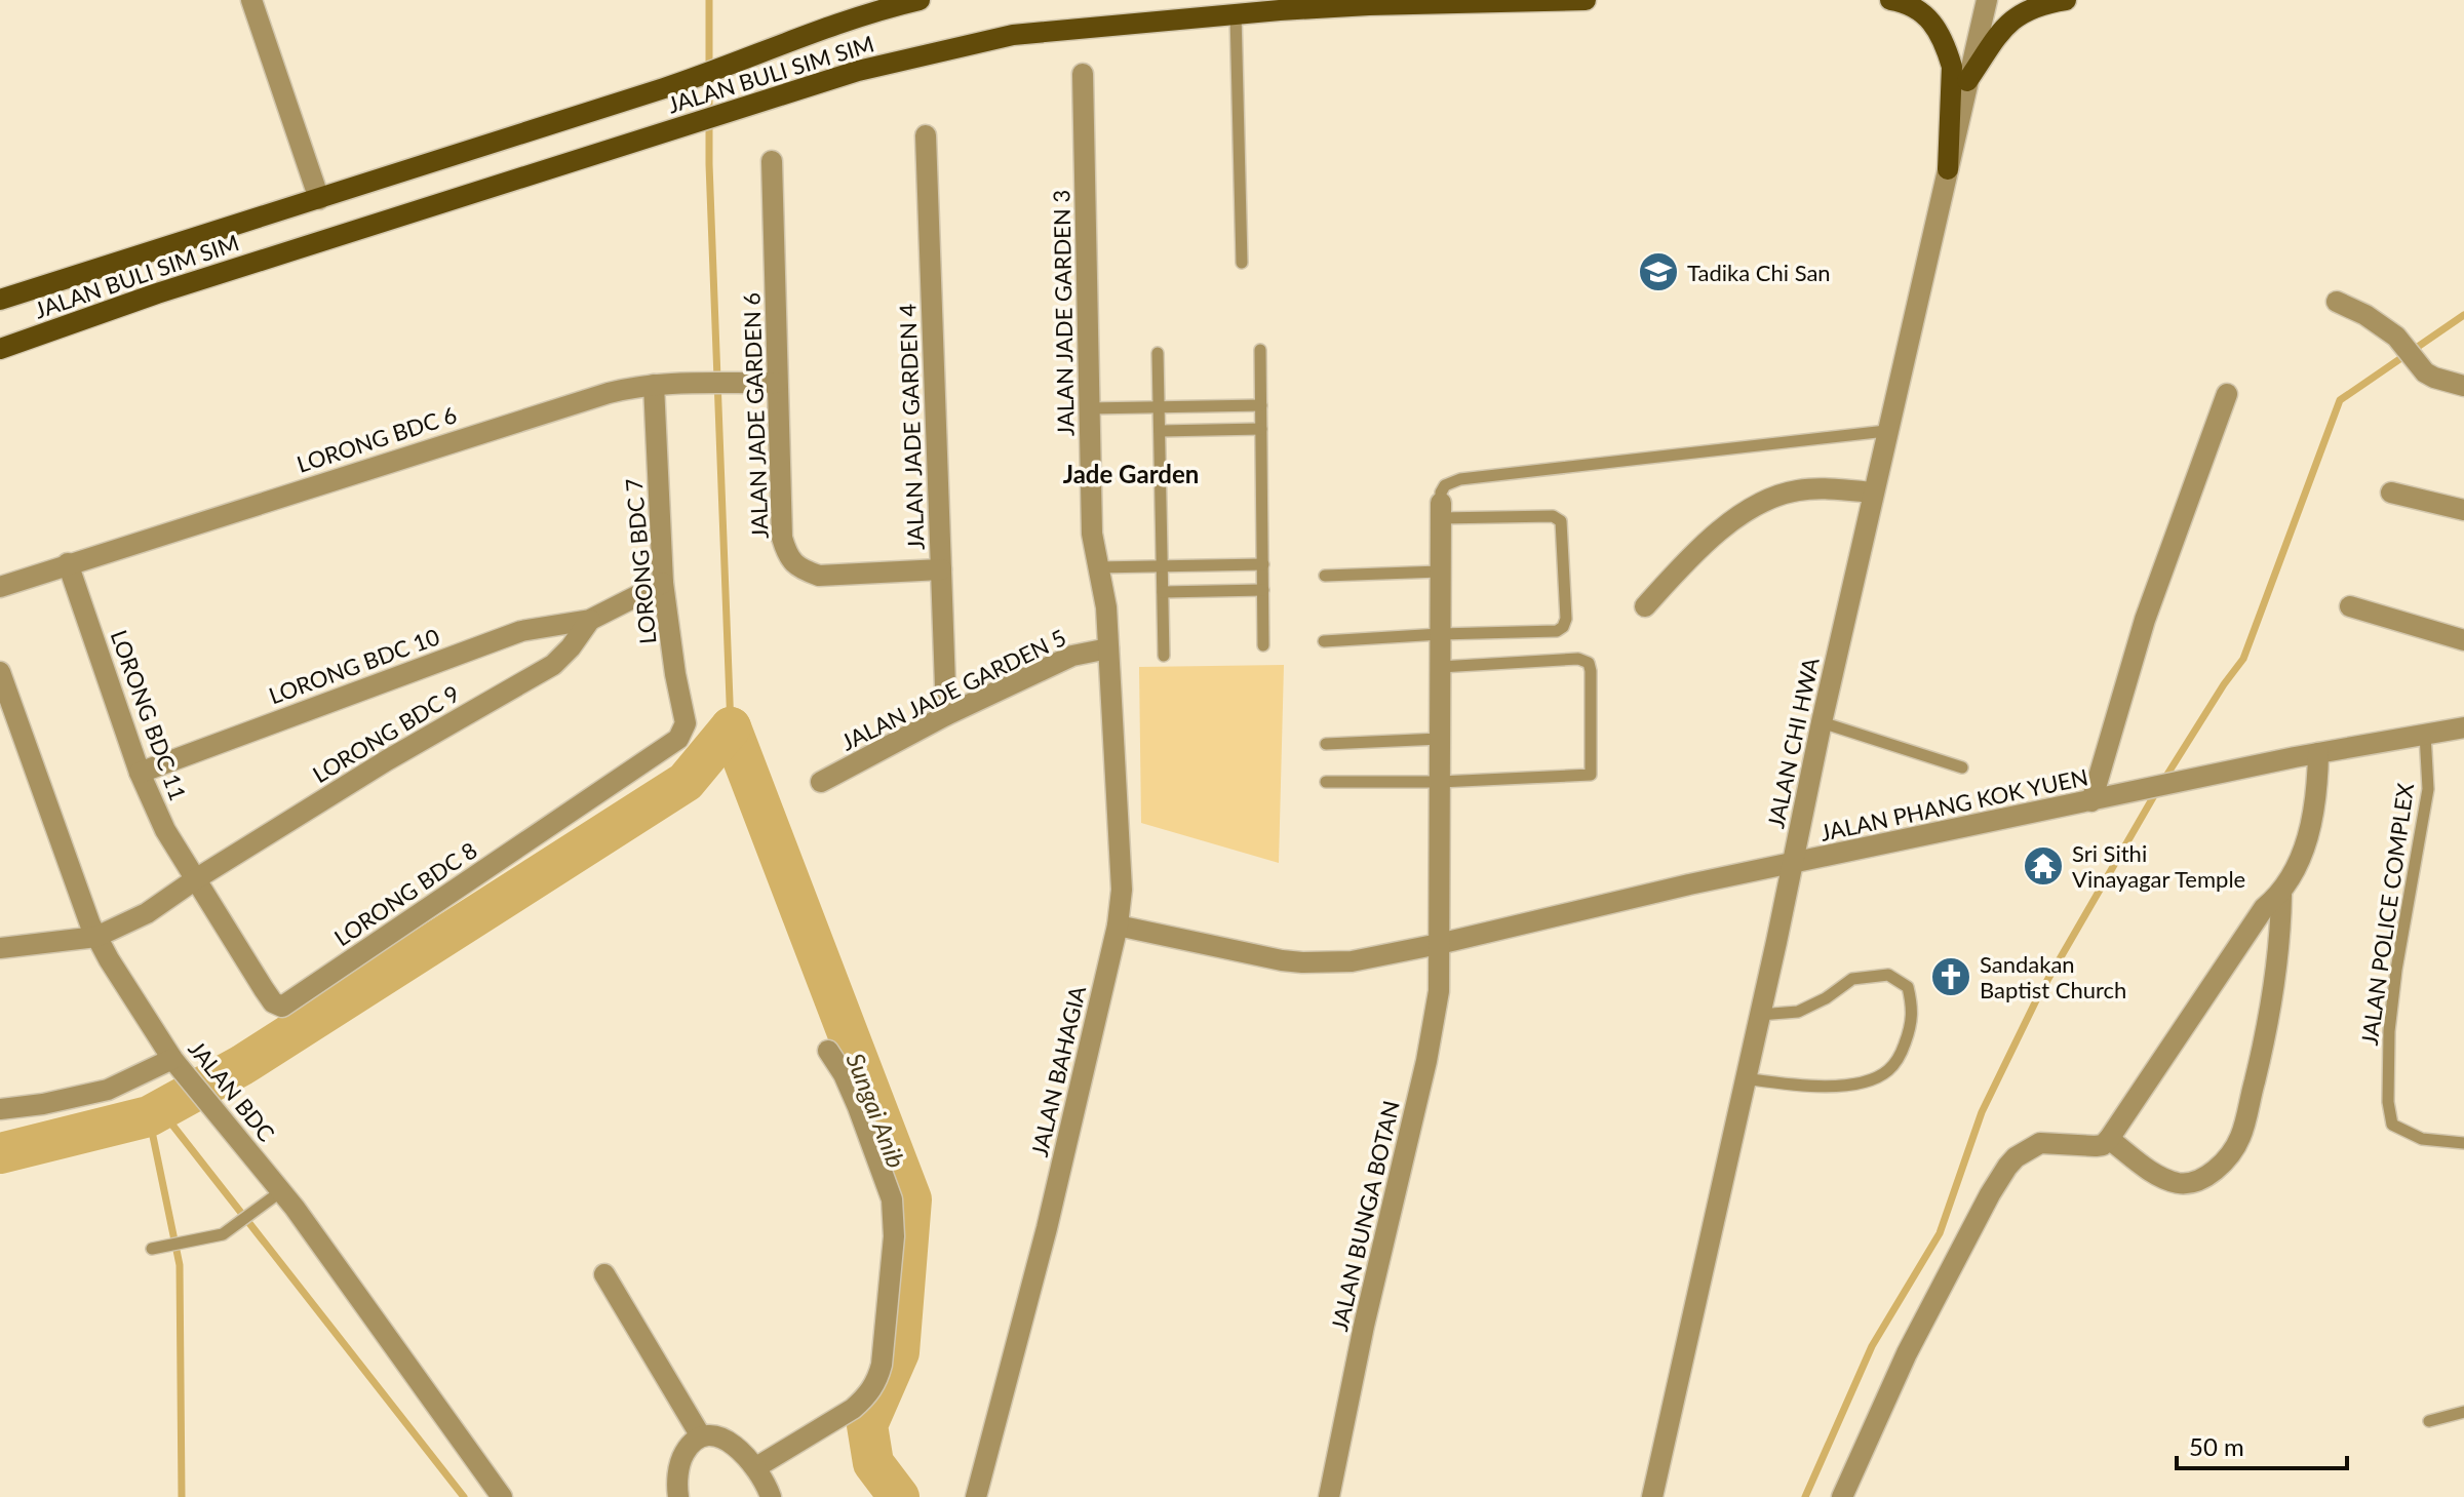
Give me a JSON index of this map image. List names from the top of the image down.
{
  "streets": {
    "main road": ["JALAN BULI SIM SIM"],
    "street": [
      "JALAN JADE GARDEN 3",
      "JALAN JADE GARDEN 6",
      "JALAN JADE GARDEN 4",
      "LORONG BDC 6",
      "LORONG BDC 7",
      "LORONG BDC 10",
      "JALAN JADE GARDEN 5",
      "LORONG BDC 11",
      "LORONG BDC 9",
      "JALAN CHI HWA",
      "JALAN PHANG KOK YUEN",
      "LORONG BDC 8",
      "JALAN BAHAGIA",
      "JALAN BDC",
      "JALAN BUNGA BOTAN"
    ],
    "lane": ["JALAN POLICE COMPLEX"]
  },
  "crossings": [
    ["JALAN JADE GARDEN 3", "JALAN JADE GARDEN 5"],
    ["JALAN JADE GARDEN 3", "JALAN BAHAGIA"],
    ["JALAN JADE GARDEN 6", "JALAN JADE GARDEN 4"],
    ["JALAN JADE GARDEN 6", "LORONG BDC 6"],
    ["JALAN JADE GARDEN 4", "JALAN JADE GARDEN 5"],
    ["LORONG BDC 6", "LORONG BDC 7"],
    ["LORONG BDC 6", "LORONG BDC 11"],
    ["LORONG BDC 7", "LORONG BDC 8"],
    ["LORONG BDC 10", "LORONG BDC 11"],
    ["LORONG BDC 10", "LORONG BDC 9"],
    ["JALAN JADE GARDEN 5", "JALAN BAHAGIA"],
    ["LORONG BDC 11", "LORONG BDC 9"],
    ["LORONG BDC 11", "LORONG BDC 8"],
    ["LORONG BDC 9", "LORONG BDC 8"],
    ["LORONG BDC 9", "JALAN BDC"],
    ["JALAN CHI HWA", "JALAN PHANG KOK YUEN"],
    ["JALAN PHANG KOK YUEN", "JALAN POLICE COMPLEX"],
    ["JALAN PHANG KOK YUEN", "JALAN BAHAGIA"],
    ["JALAN PHANG KOK YUEN", "JALAN BUNGA BOTAN"]
  ],
  "districts": ["Jade Garden"],
  "water": ["Sungai Anib"],
  "places": {
    "school or university": ["Tadika Chi San"],
    "temple": ["Sri Sithi Vinayagar Temple"],
    "church": ["Sandakan Baptist Church"]
  },
  "scale_bar": "50 m"
}
